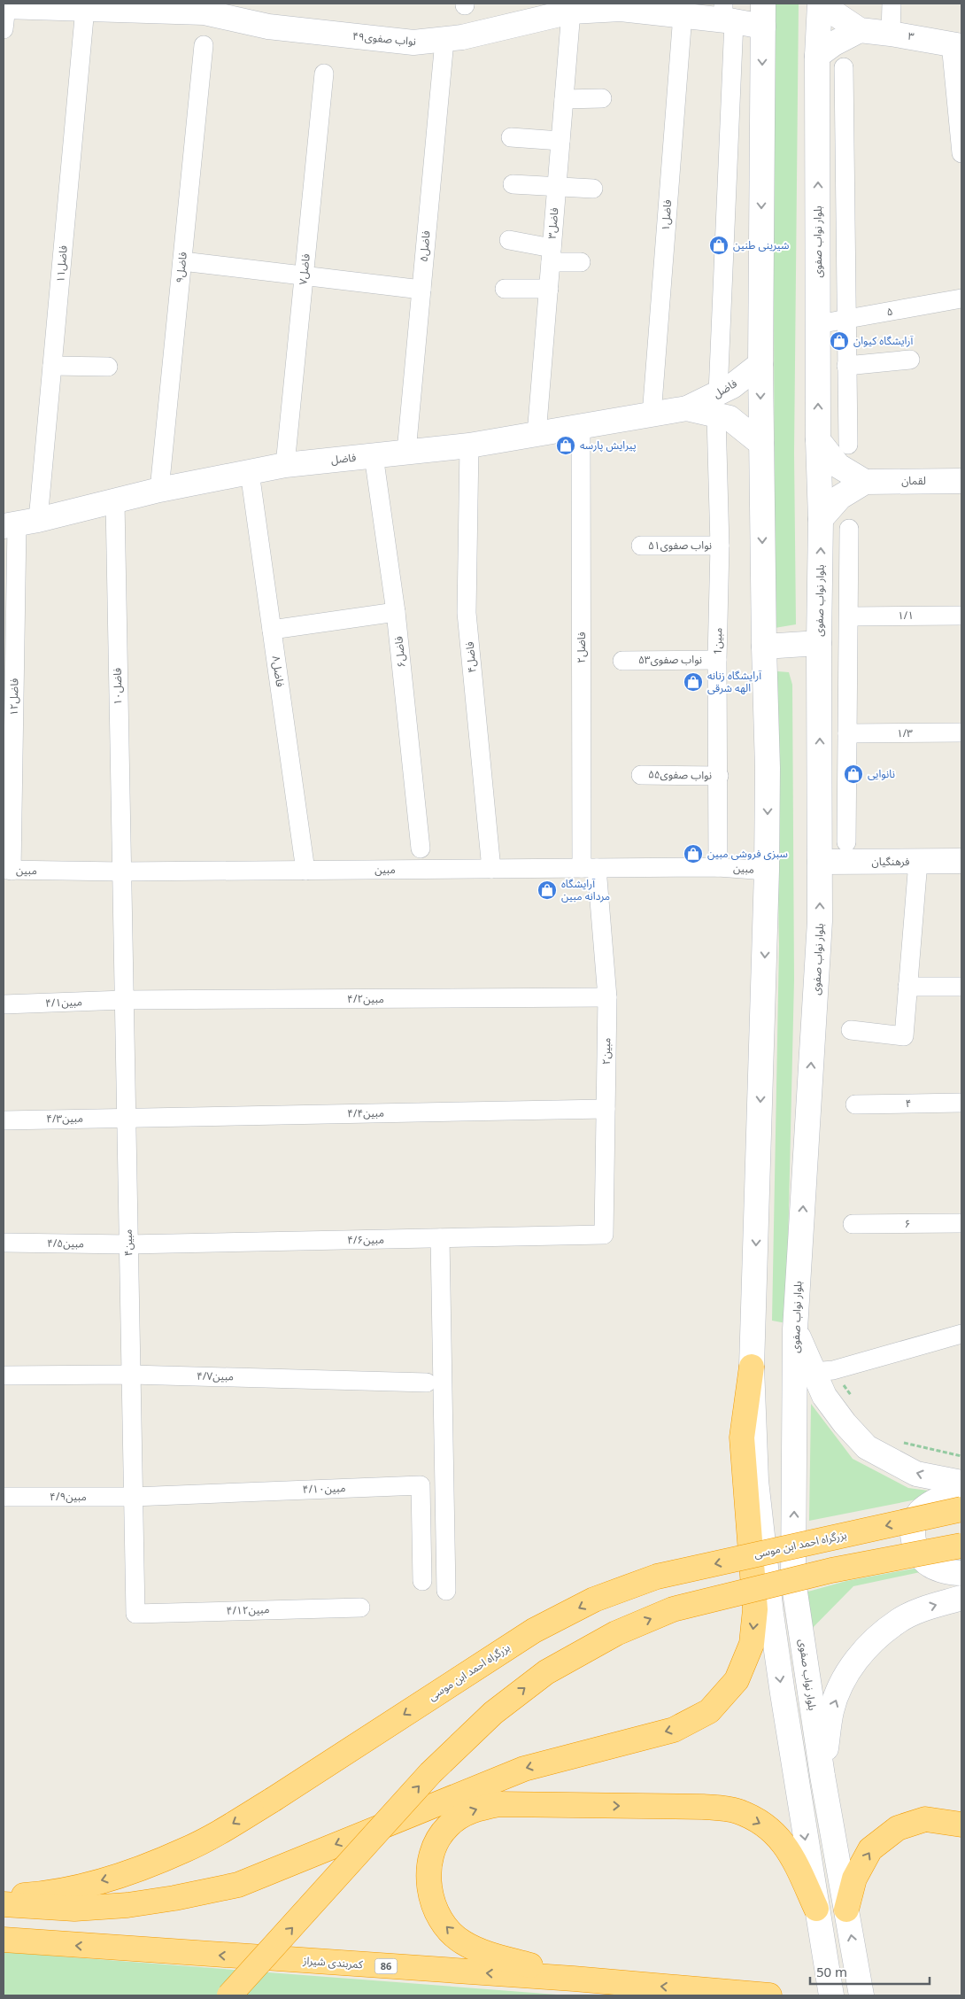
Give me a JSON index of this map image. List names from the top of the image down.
{
  "streets": {
    "highway": ["بزرگراه احمد ابن موسی", "کمربندی شیراز", "86"],
    "main road": [
      "۳",
      "۴۹نواب صفوی",
      "بلوار نواب صفوی",
      "فاضل",
      "لقمان",
      "فرهنگیان"
    ],
    "street": [
      "۱فاضل",
      "۳فاضل",
      "۵فاضل",
      "۱۱فاضل",
      "۹فاضل",
      "۷فاضل",
      "۵",
      "۵۱نواب صفوی",
      "۱/۱",
      "1مبین",
      "۲فاضل",
      "۶فاضل",
      "۴فاضل",
      "۵۳نواب صفوی",
      "۸فاضل",
      "۱۰فاضل",
      "۱۲فاضل",
      "۱/۳",
      "۵۵نواب صفوی",
      "مبین",
      "۴/۲مبین",
      "۴/۱مبین",
      "۲مبین",
      "۴",
      "۴/۴مبین",
      "۴/۳مبین",
      "۶",
      "۴/۶مبین",
      "۴مبین",
      "۴/۵مبین",
      "۴/۷مبین",
      "۴/۱۰مبین",
      "۴/۹مبین",
      "۴/۱۲مبین"
    ]
  },
  "crossings": [
    ["۴۹نواب صفوی", "۱فاضل"],
    ["۴۹نواب صفوی", "۳فاضل"],
    ["۴۹نواب صفوی", "۵فاضل"],
    ["۴۹نواب صفوی", "۱۱فاضل"],
    ["۴۹نواب صفوی", "1مبین"],
    ["۱فاضل", "فاضل"],
    ["۳فاضل", "فاضل"],
    ["بلوار نواب صفوی", "۵"],
    ["بلوار نواب صفوی", "فرهنگیان"],
    ["۵فاضل", "فاضل"],
    ["۱۱فاضل", "فاضل"],
    ["۱۱فاضل", "۱۲فاضل"],
    ["۹فاضل", "فاضل"],
    ["۷فاضل", "فاضل"],
    ["فاضل", "1مبین"],
    ["فاضل", "۲فاضل"],
    ["فاضل", "۶فاضل"],
    ["فاضل", "۴فاضل"],
    ["فاضل", "۸فاضل"],
    ["فاضل", "۱۰فاضل"],
    ["فاضل", "۱۲فاضل"],
    ["۵۱نواب صفوی", "1مبین"],
    ["1مبین", "۵۳نواب صفوی"],
    ["1مبین", "۵۵نواب صفوی"],
    ["1مبین", "مبین"],
    ["۲فاضل", "مبین"],
    ["۲فاضل", "۲مبین"],
    ["۴فاضل", "مبین"],
    ["۸فاضل", "مبین"],
    ["۱۰فاضل", "مبین"],
    ["۱۰فاضل", "۴مبین"],
    ["۱۲فاضل", "مبین"],
    ["مبین", "۲مبین"],
    ["مبین", "۴مبین"],
    ["۴/۲مبین", "۴/۱مبین"],
    ["۴/۲مبین", "۲مبین"],
    ["۴/۲مبین", "۴مبین"],
    ["۴/۱مبین", "۴مبین"],
    ["۲مبین", "۴/۴مبین"],
    ["۲مبین", "۴/۶مبین"],
    ["۴/۴مبین", "۴/۳مبین"],
    ["۴/۴مبین", "۴مبین"],
    ["۴/۳مبین", "۴مبین"],
    ["۴/۶مبین", "۴مبین"],
    ["۴/۶مبین", "۴/۵مبین"],
    ["۴مبین", "۴/۵مبین"],
    ["۴مبین", "۴/۷مبین"],
    ["۴مبین", "۴/۱۰مبین"],
    ["۴مبین", "۴/۹مبین"],
    ["۴مبین", "۴/۱۲مبین"],
    ["۴/۱۰مبین", "۴/۹مبین"]
  ],
  "one_way": ["کمربندی شیراز"],
  "places": {
    "shop": [
      "شیرینی طنین",
      "آرایشگاه کیوان",
      "پیرایش پارسه",
      "آرایشگاه زنانه الهه شرقی",
      "نانوایی",
      "سبزی فروشی مبین",
      "آرایشگاه مردانه مبین"
    ]
  },
  "scale_bar": "50 m"
}
